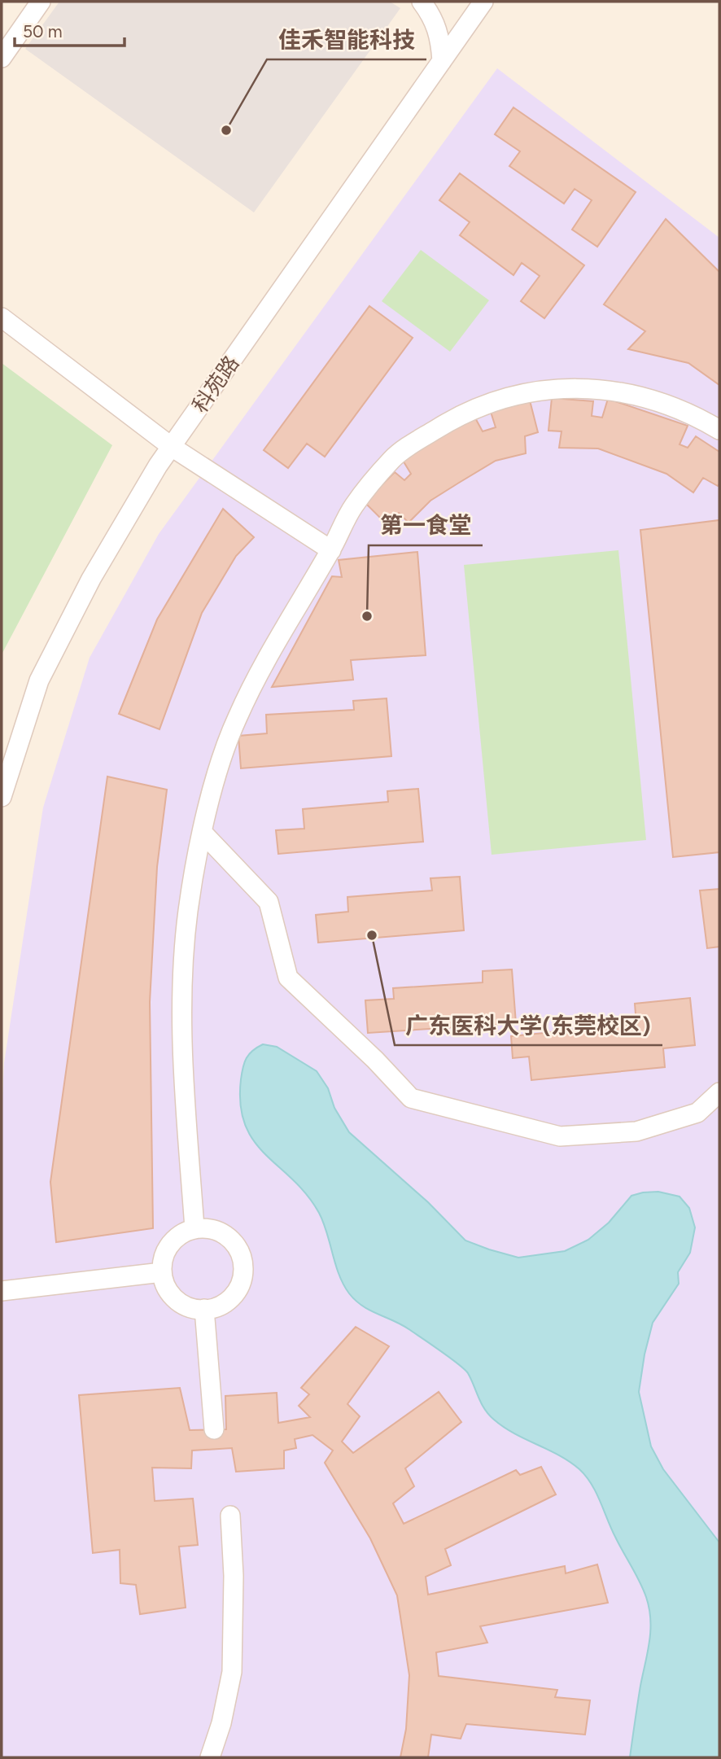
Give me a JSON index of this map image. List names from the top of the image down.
{
  "streets": {
    "street": ["科苑路"]
  },
  "places": ["佳禾智能科技", "第一食堂", "广东医科大学(东莞校区)"],
  "scale_bar": "50 m"
}
